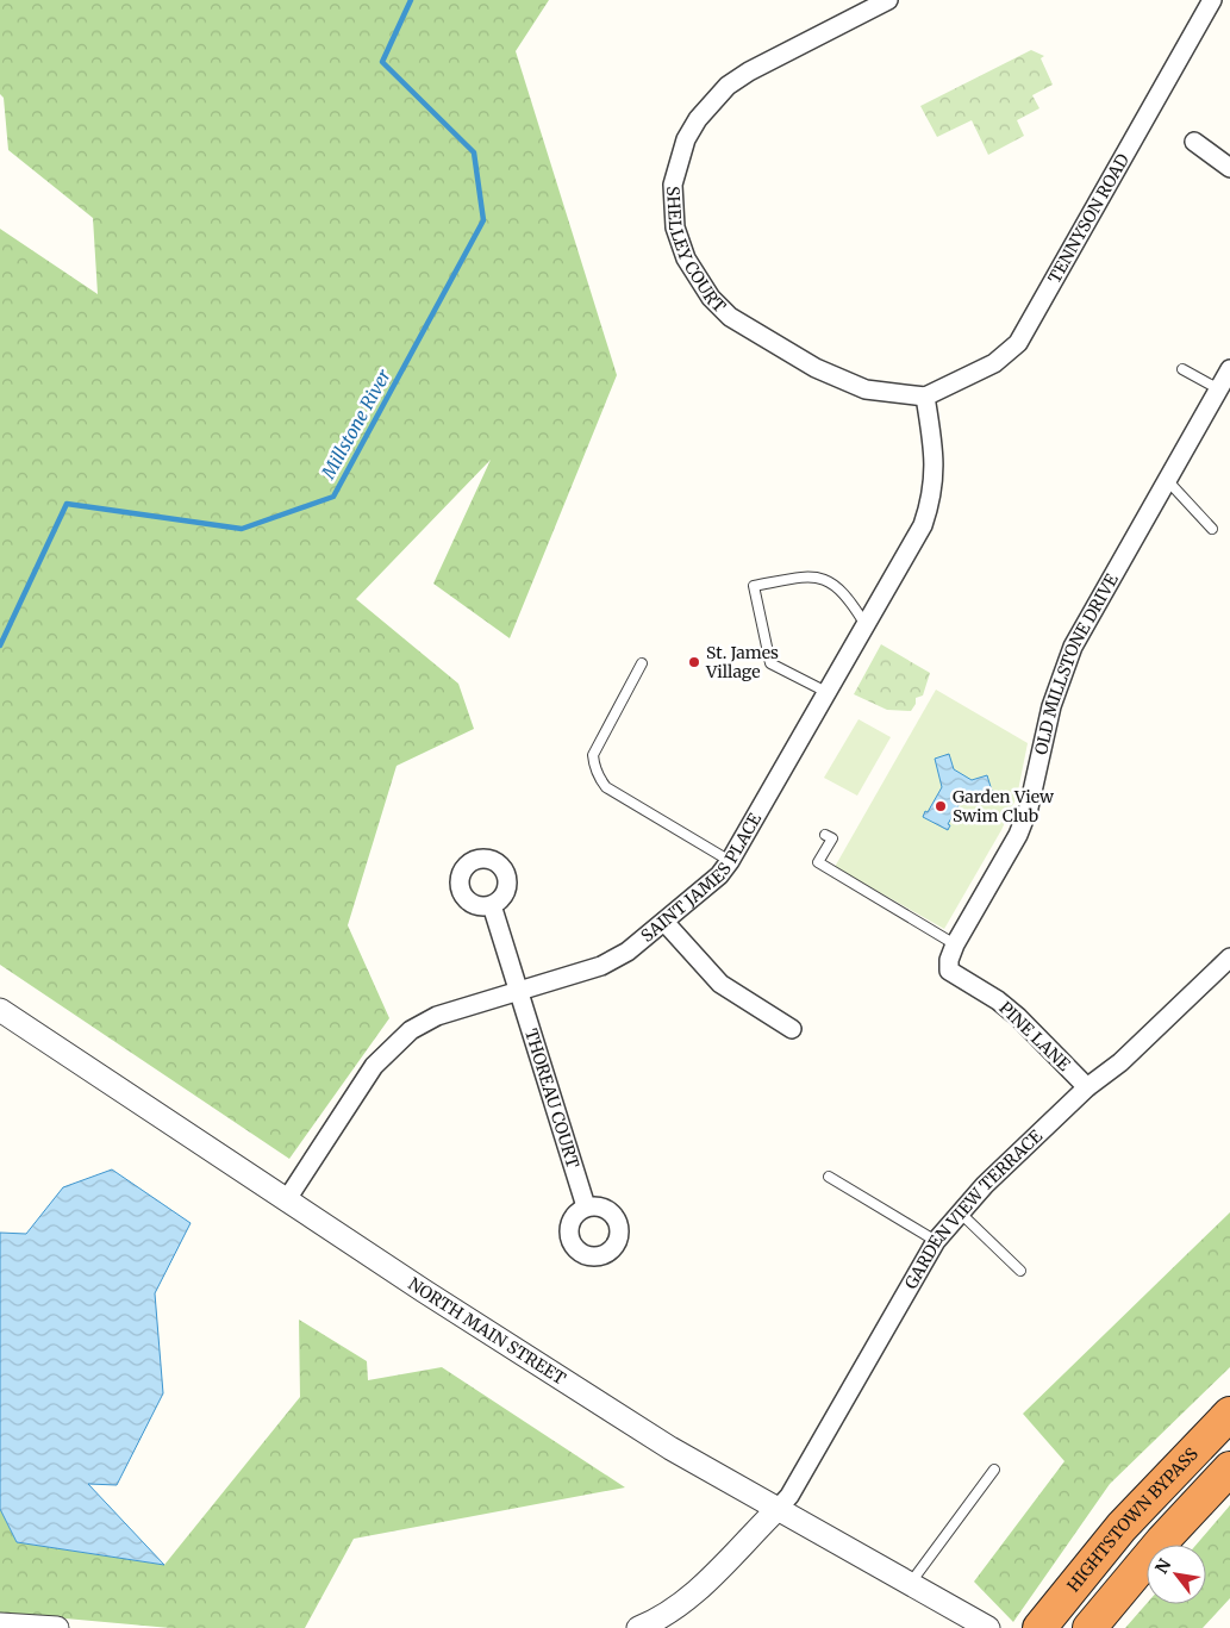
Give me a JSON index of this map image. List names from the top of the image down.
{
  "streets": {
    "highway": ["HIGHTSTOWN BYPASS"],
    "street": [
      "TENNYSON ROAD",
      "SHELLEY COURT",
      "OLD MILLSTONE DRIVE",
      "SAINT JAMES PLACE",
      "PINE LANE",
      "THOREAU COURT",
      "GARDEN VIEW TERRACE",
      "NORTH MAIN STREET"
    ]
  },
  "crossings": [
    ["TENNYSON ROAD", "SHELLEY COURT"],
    ["TENNYSON ROAD", "SAINT JAMES PLACE"],
    ["SHELLEY COURT", "SAINT JAMES PLACE"],
    ["OLD MILLSTONE DRIVE", "PINE LANE"],
    ["SAINT JAMES PLACE", "THOREAU COURT"],
    ["SAINT JAMES PLACE", "NORTH MAIN STREET"],
    ["PINE LANE", "GARDEN VIEW TERRACE"],
    ["GARDEN VIEW TERRACE", "NORTH MAIN STREET"]
  ],
  "water": ["Millstone River"],
  "places": ["St. James Village", "Garden View Swim Club"],
  "north": "top left"
}
